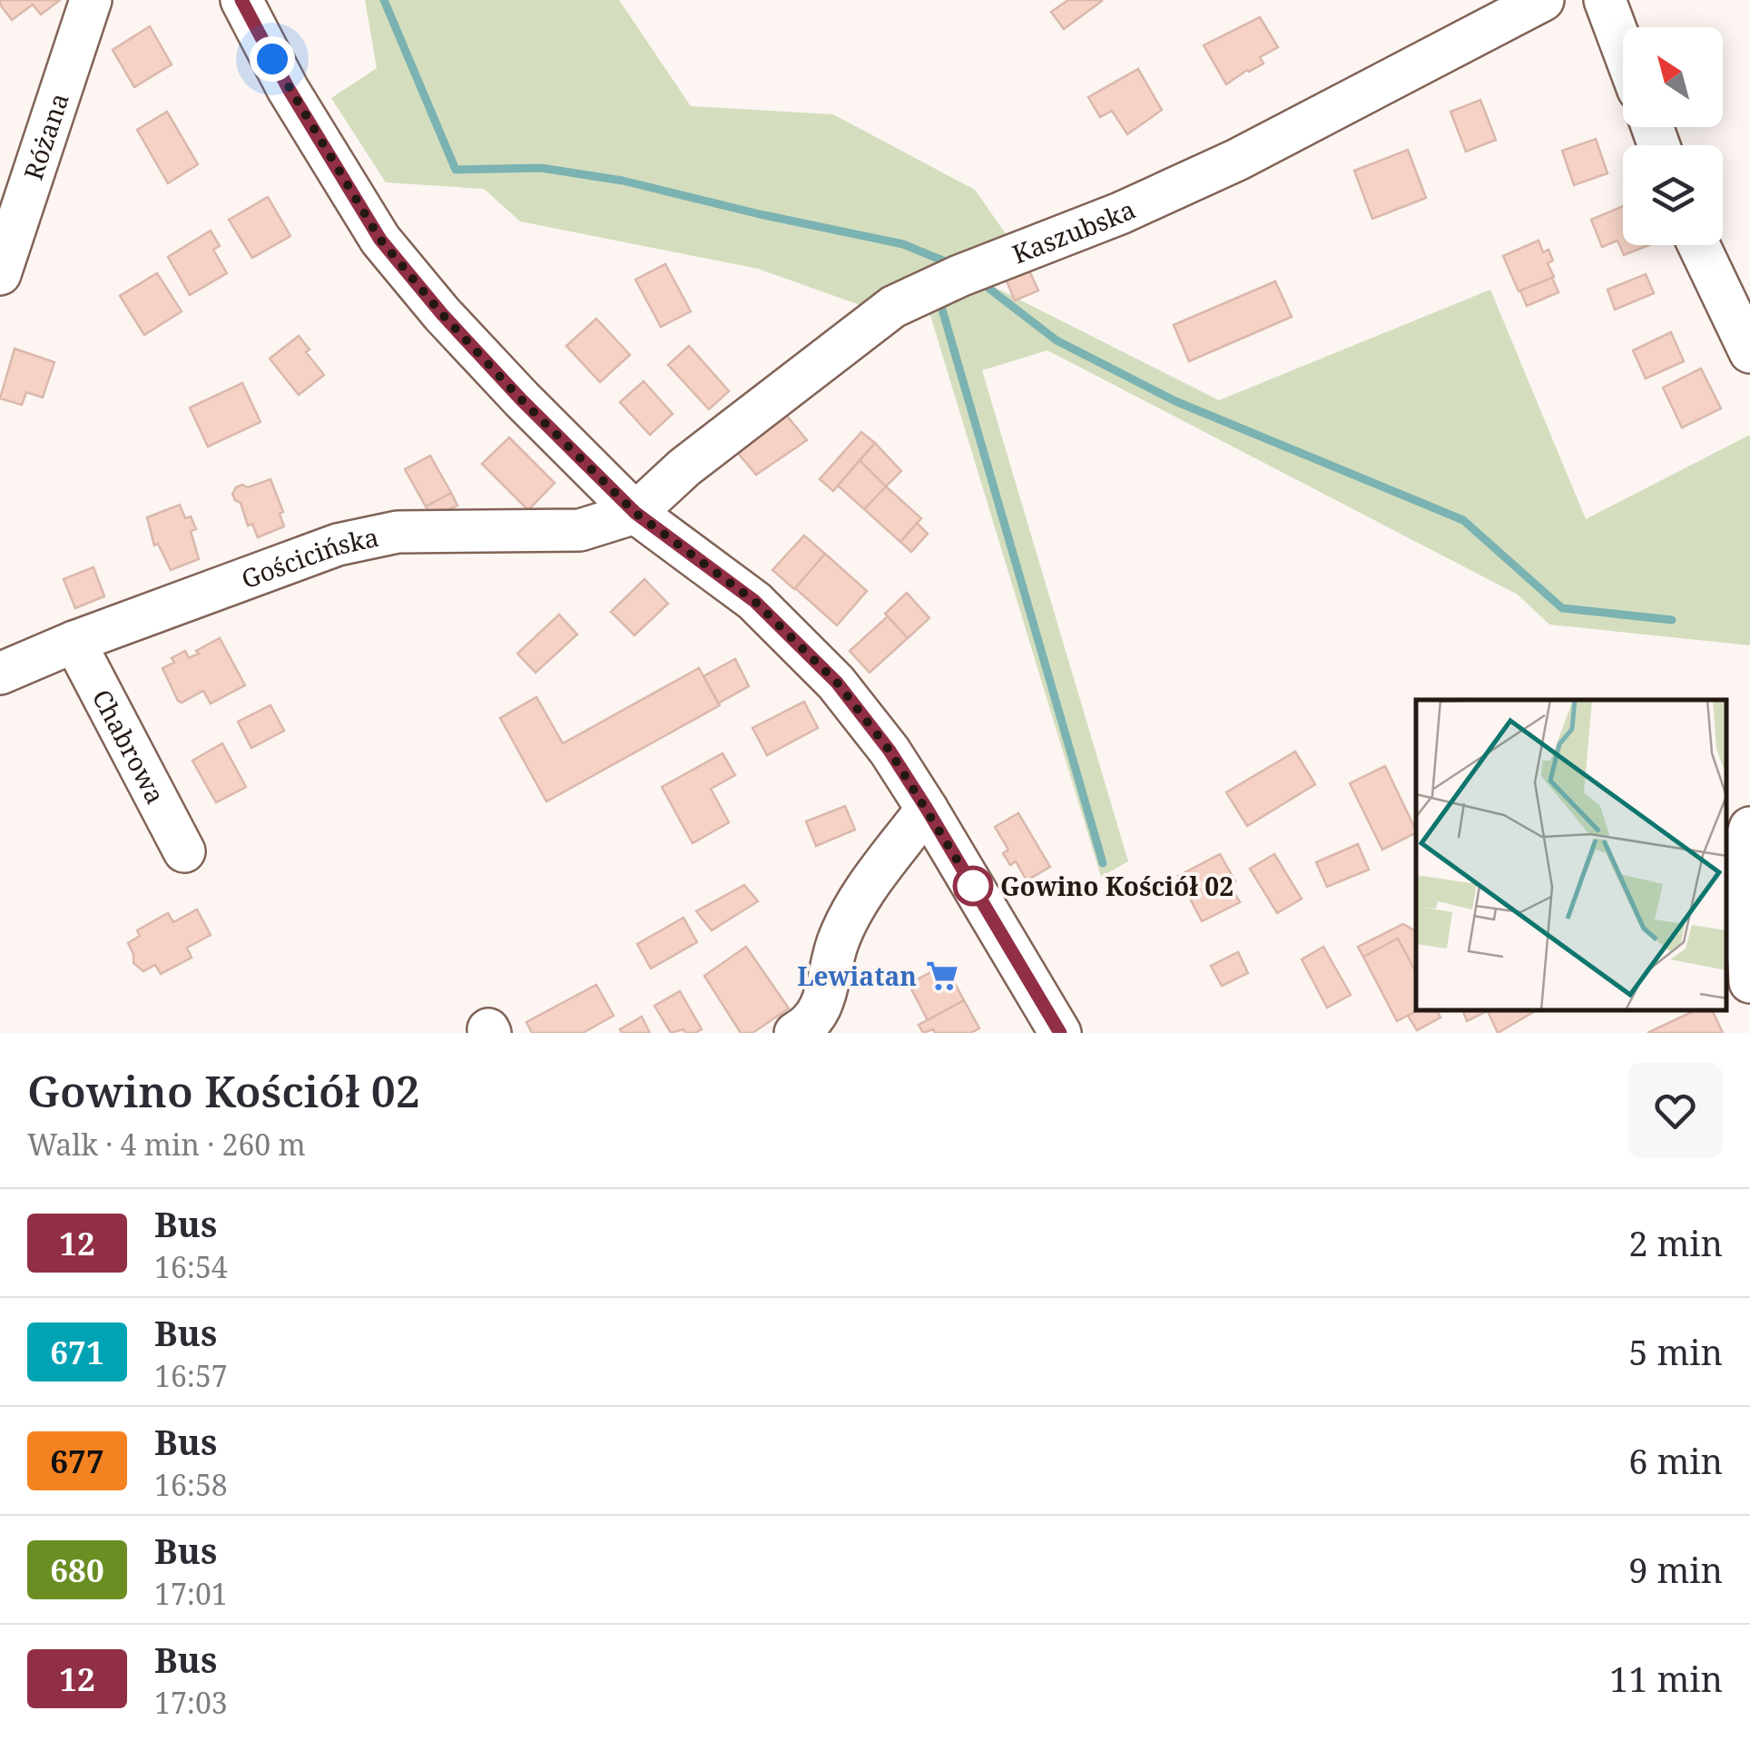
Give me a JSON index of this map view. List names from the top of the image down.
{
  "streets": {
    "street": [
      "Różana",
      "Kaszubska",
      "Gościcińska",
      "Chabrowa"
    ]
  },
  "crossings": [
    ["Kaszubska", "Gościcińska"],
    ["Gościcińska", "Chabrowa"]
  ],
  "places": {
    "other": ["Gowino Kościół 02"],
    "supermarket": ["Lewiatan"]
  },
  "lines": ["bus line 12"],
  "north": "top left",
  "page": {
    "heading": ["Gowino Kościół 02", "Walk · 4 min · 260 m"],
    "list": [
      {
        "mark": "12",
        "name": "Bus",
        "note": "16:54",
        "value": "2 min"
      },
      {
        "mark": "671",
        "name": "Bus",
        "note": "16:57",
        "value": "5 min"
      },
      {
        "mark": "677",
        "name": "Bus",
        "note": "16:58",
        "value": "6 min"
      },
      {
        "mark": "680",
        "name": "Bus",
        "note": "17:01",
        "value": "9 min"
      },
      {
        "mark": "12",
        "name": "Bus",
        "note": "17:03",
        "value": "11 min"
      }
    ]
  }
}
